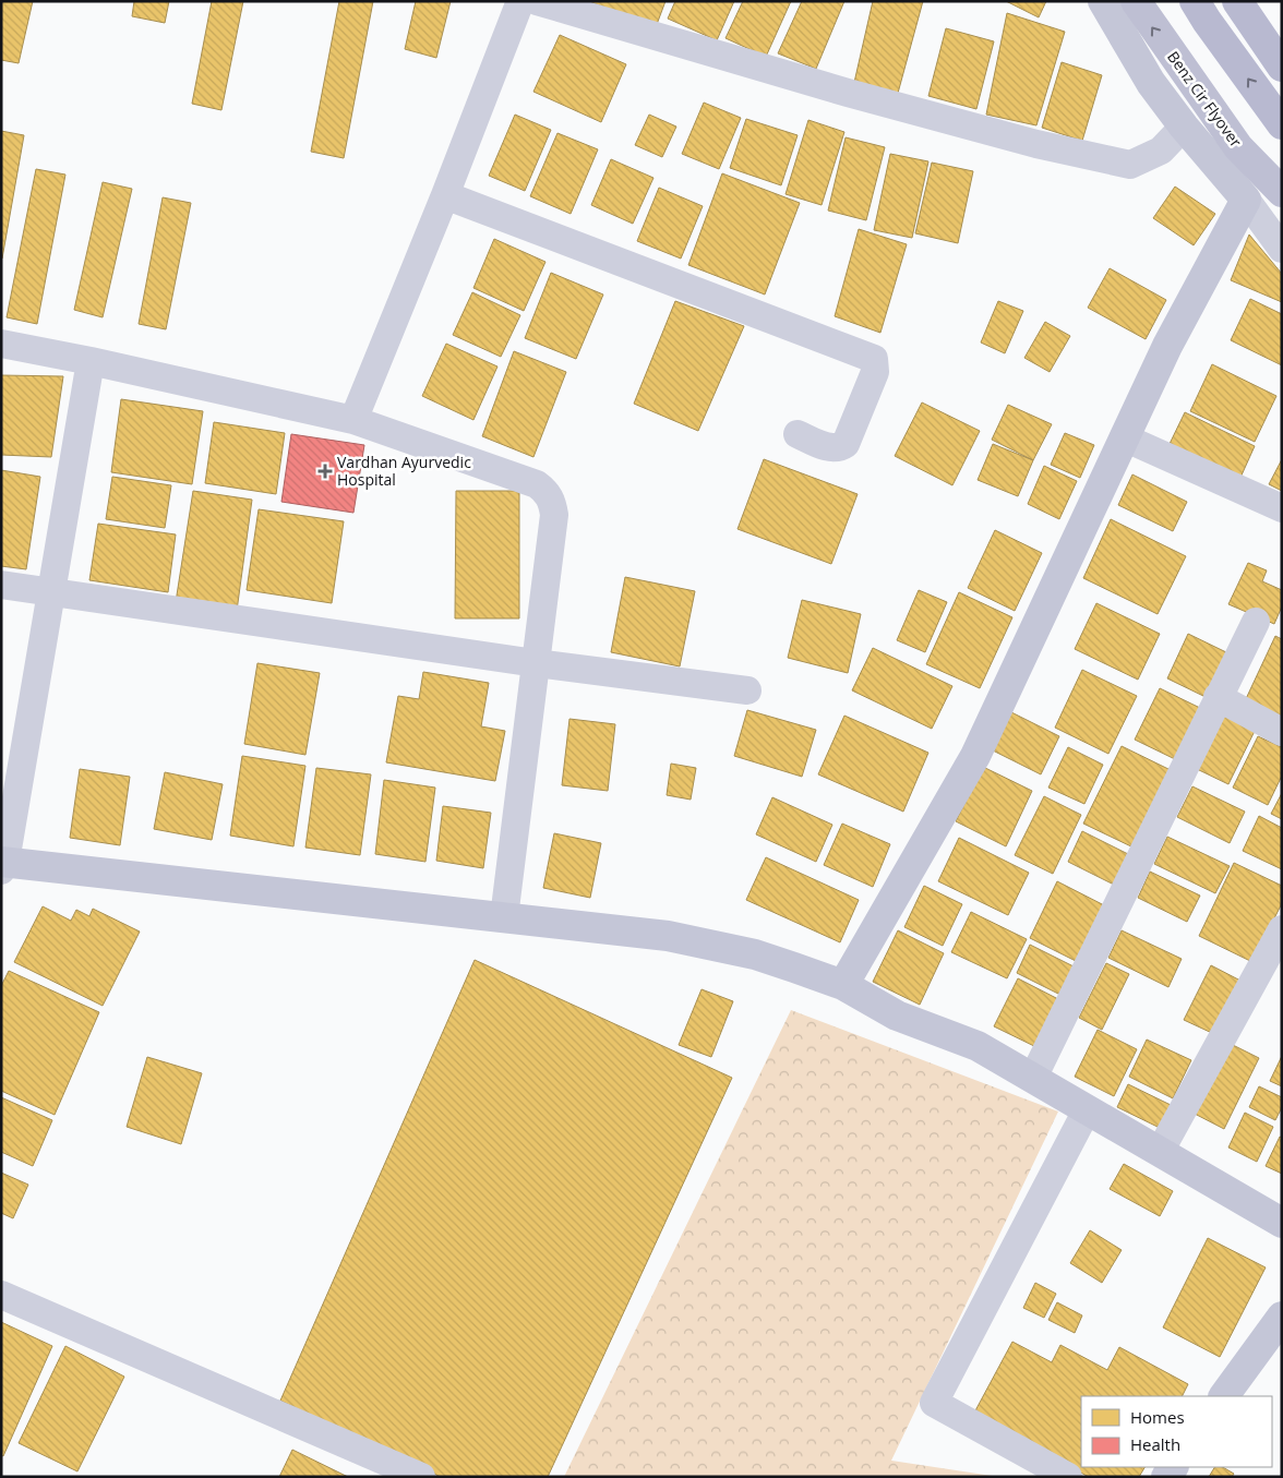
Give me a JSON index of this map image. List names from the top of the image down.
{
  "streets": {
    "main road": ["Benz Cir Flyover"]
  },
  "one_way": ["Benz Cir Flyover"],
  "places": {
    "health": ["Vardhan Ayurvedic Hospital"]
  },
  "legend": ["Homes", "Health"]
}
